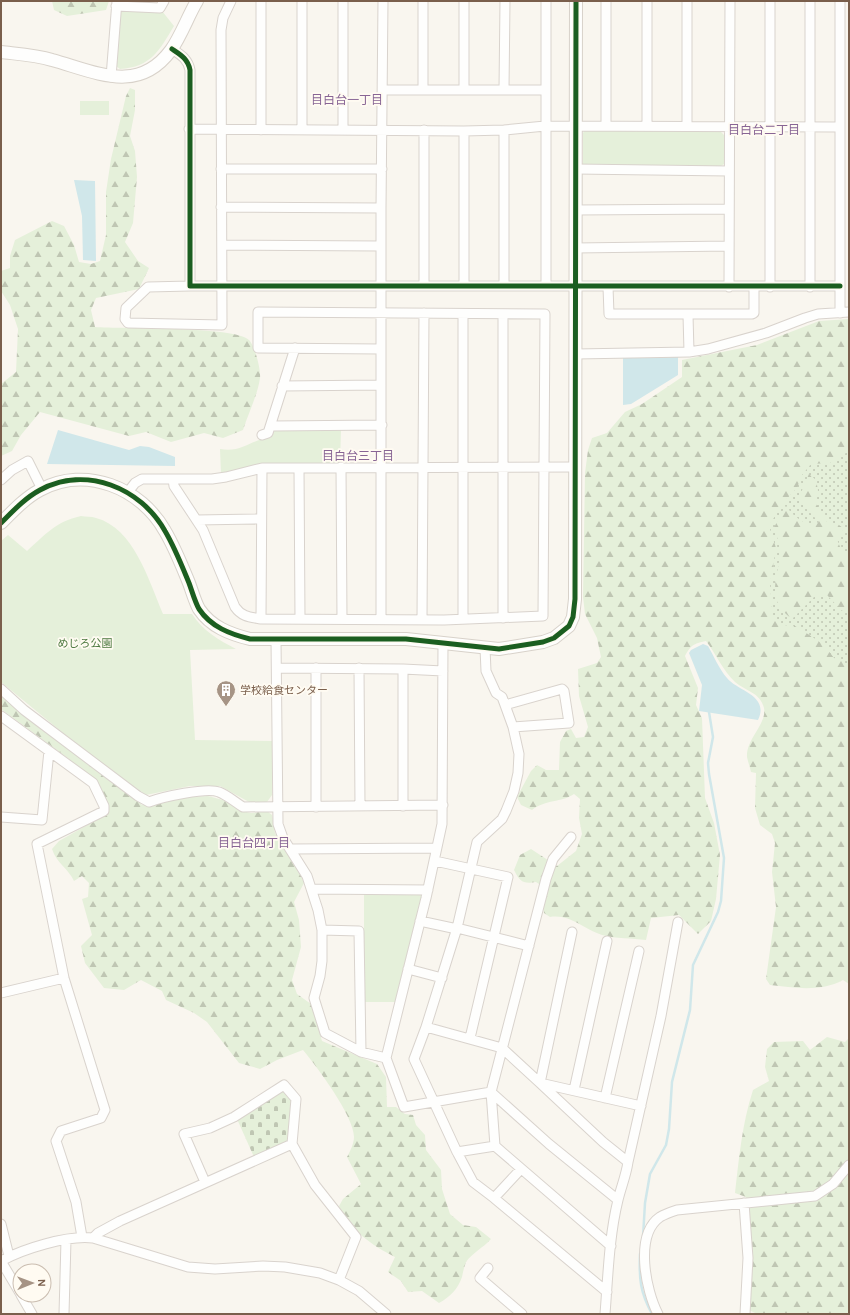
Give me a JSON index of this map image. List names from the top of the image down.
{
  "districts": [
    "目白台一丁目",
    "目白台二丁目",
    "目白台三丁目",
    "目白台四丁目"
  ],
  "parks": ["めじろ公園"],
  "places": {
    "building": ["学校給食センター"]
  },
  "north": "right"
}
